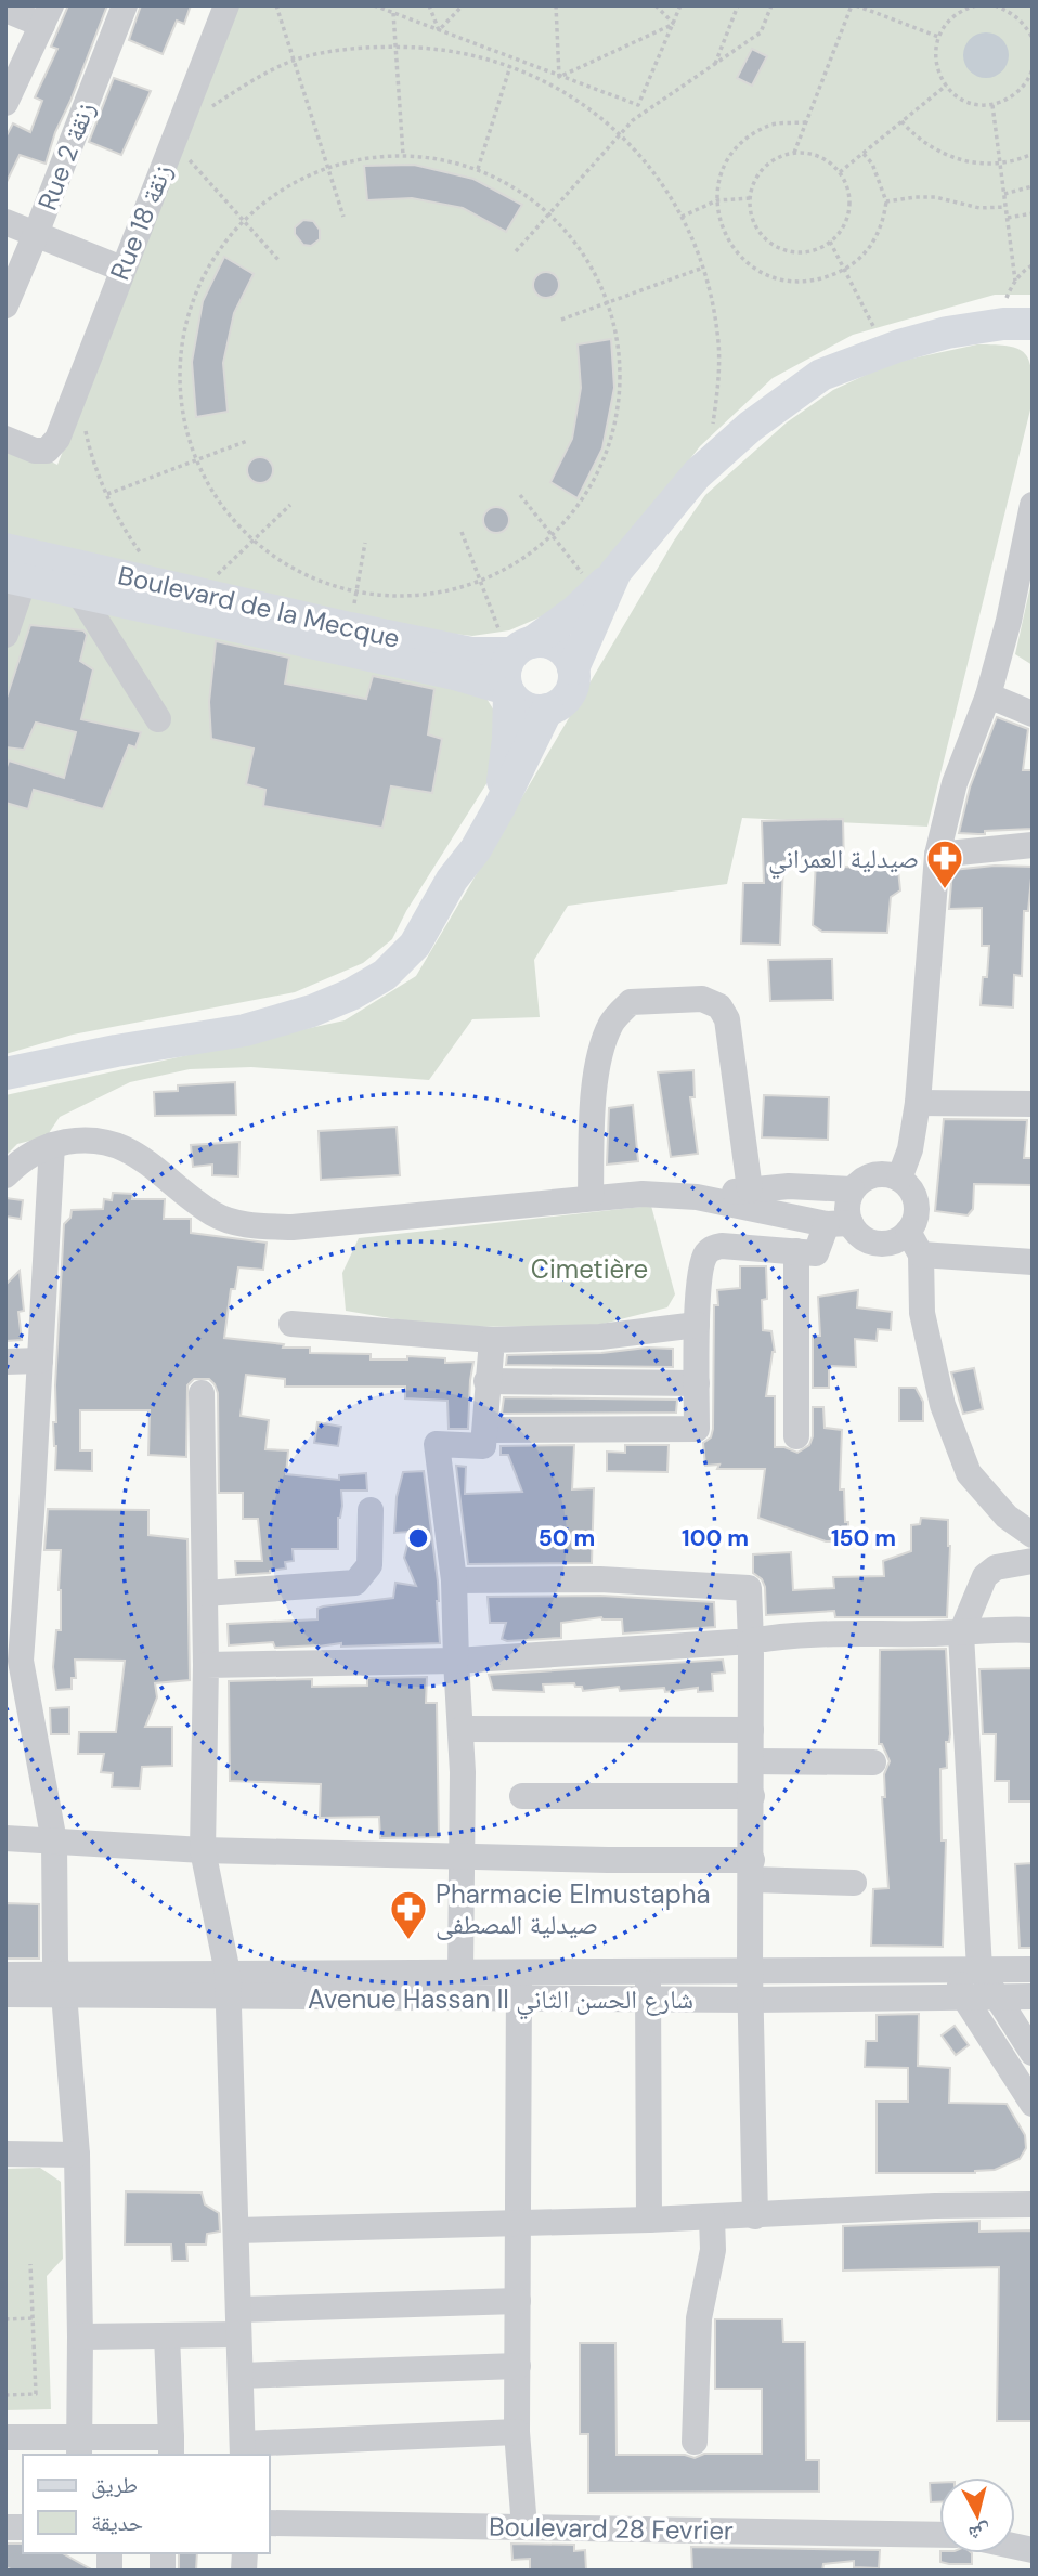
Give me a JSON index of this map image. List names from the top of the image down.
{
  "streets": {
    "main road": ["Boulevard de la Mecque"],
    "street": [
      "Rue 2 زنقة",
      "Rue 18 زنقة",
      "Avenue Hassan II شارع الحسن الثاني",
      "Boulevard 28 Fevrier"
    ]
  },
  "parks": ["Cimetière"],
  "places": {
    "pharmacy": ["صيدلية العمراني", "Pharmacie Elmustapha صيدلية المصطفى"]
  },
  "legend": ["طريق", "حديقة"],
  "north": "bottom",
  "rings": ["50 m", "100 m", "150 m"]
}
